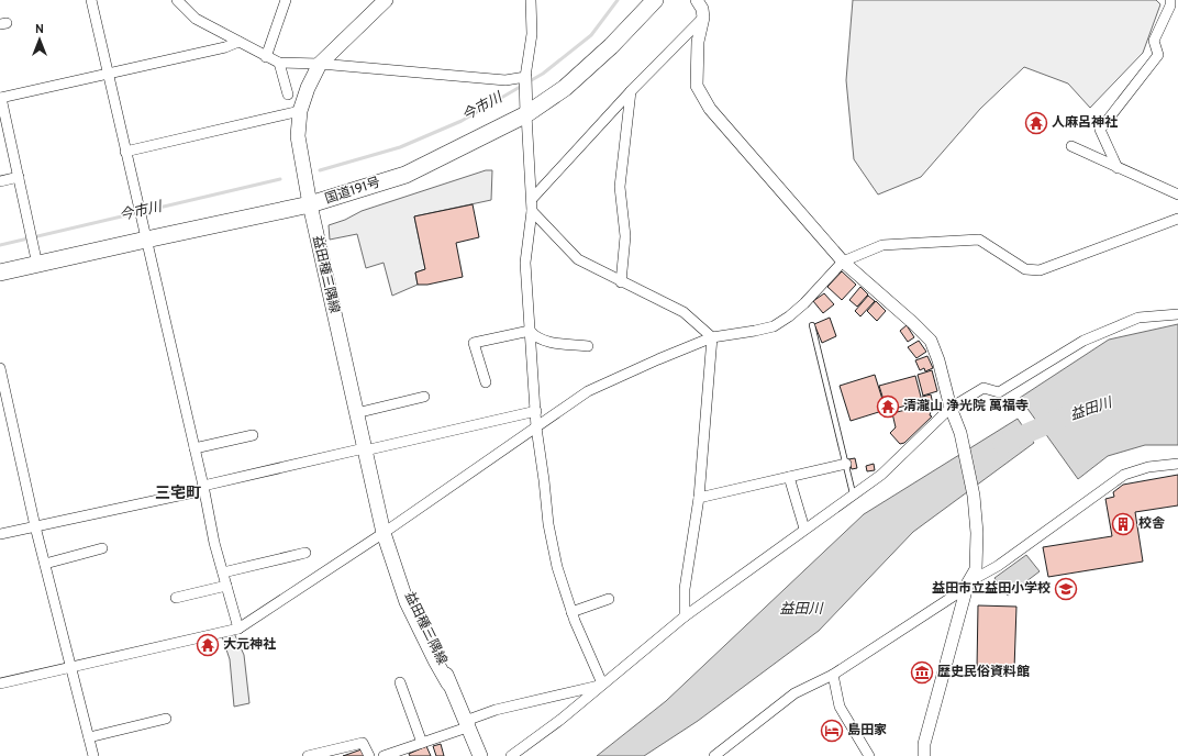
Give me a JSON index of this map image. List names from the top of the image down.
{
  "streets": {
    "highway": ["国道191号"],
    "main road": ["益田種三隅線"]
  },
  "crossings": [
    ["国道191号", "益田種三隅線"]
  ],
  "districts": ["三宅町"],
  "water": ["今市川", "益田川"],
  "places": {
    "temple": ["人麻呂神社", "清瀧山 浄光院 萬福寺", "大元神社"],
    "building": ["校舎"],
    "school or university": ["益田市立益田小学校"],
    "museum": ["歴史民俗資料館"],
    "hotel": ["島田家"]
  },
  "north": "top"
}
